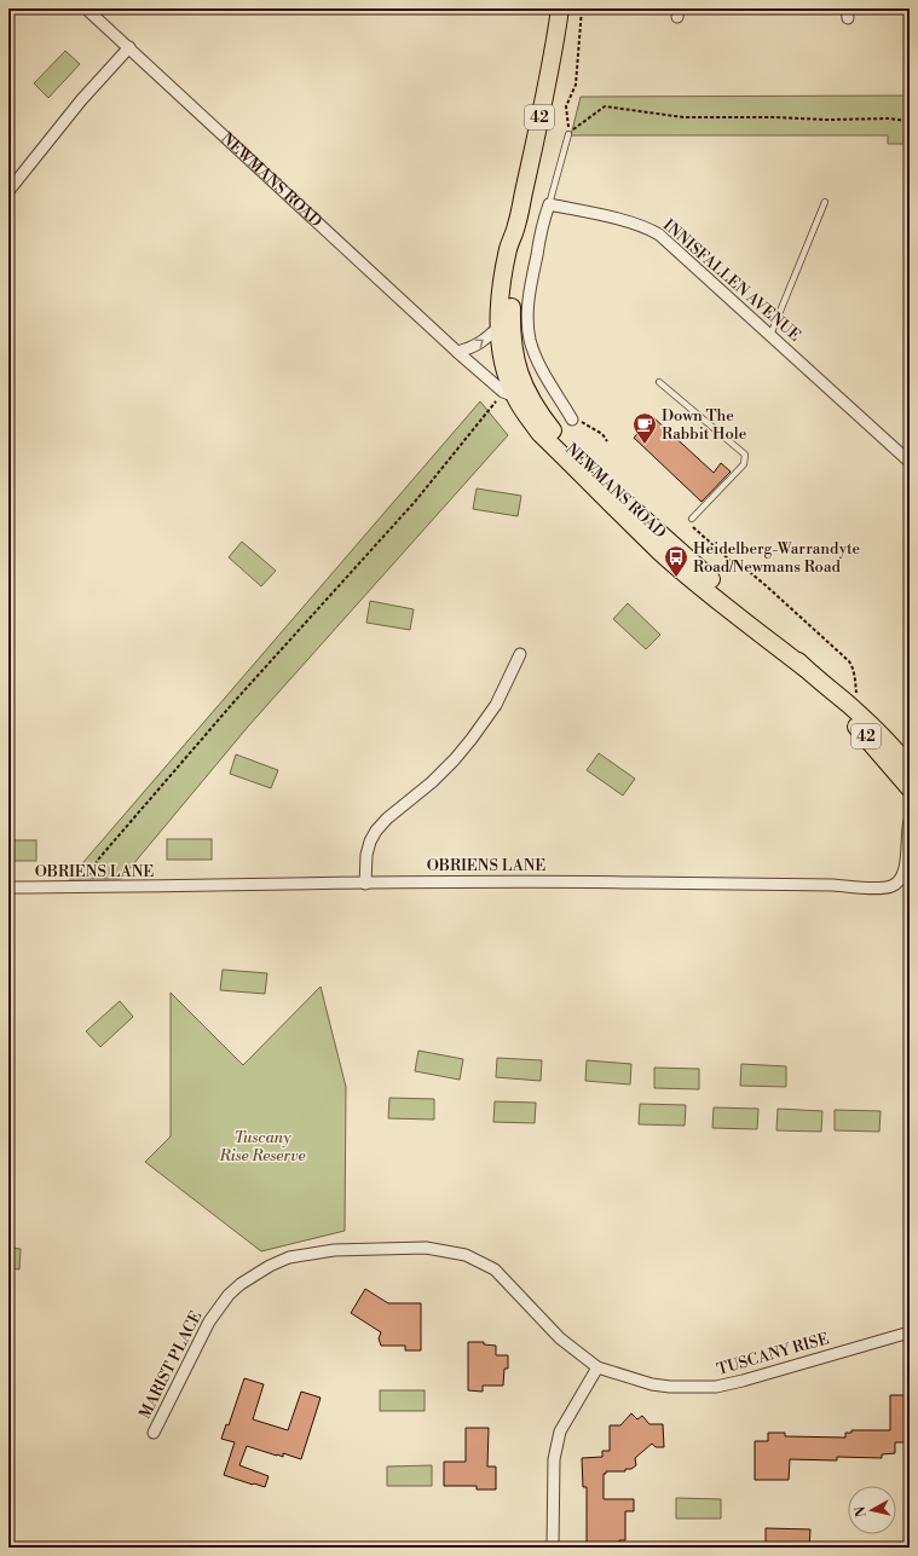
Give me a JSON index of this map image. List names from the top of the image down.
{
  "streets": {
    "main road": ["42", "NEWMANS ROAD"],
    "street": [
      "INNISFALLEN AVENUE",
      "OBRIENS LANE",
      "TUSCANY RISE",
      "MARIST PLACE"
    ]
  },
  "crossings": [
    ["42", "NEWMANS ROAD"],
    ["TUSCANY RISE", "MARIST PLACE"]
  ],
  "parks": ["Tuscany Rise Reserve"],
  "places": {
    "cafe": ["Down The Rabbit Hole"],
    "bus stop": ["Heidelberg-Warrandyte Road/Newmans Road"]
  },
  "north": "left"
}
